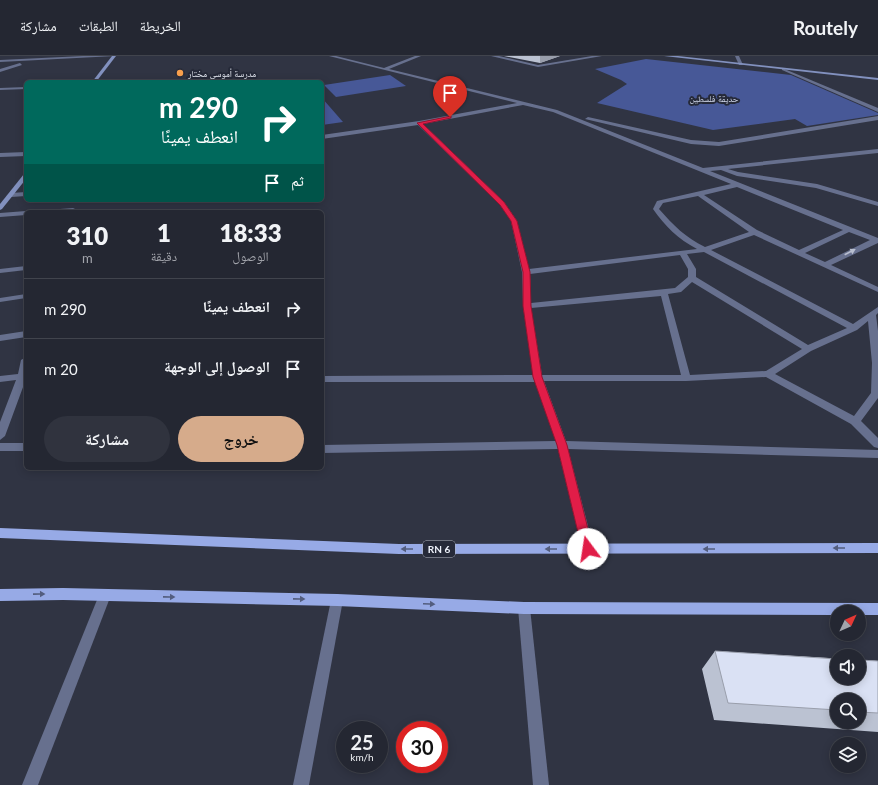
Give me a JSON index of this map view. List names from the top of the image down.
{
  "streets": {
    "main road": ["RN 6"]
  },
  "parks": ["حديقة فلسطين"],
  "places": ["مدرسة أموسى مختار"],
  "north": "top right",
  "page": {
    "header": "Routely",
    "nav": ["الخريطة", "الطبقات", "مشاركة"],
    "turn": ["290 m", "انعطف يمينًا"],
    "then": "ثم",
    "eta": [
      "18:33",
      "الوصول",
      "1",
      "دقيقة",
      "310",
      "m"
    ],
    "list": [
      {
        "name": "انعطف يمينًا",
        "value": "290 m"
      },
      {
        "name": "الوصول إلى الوجهة",
        "value": "20 m"
      }
    ],
    "buttons": ["خروج", "مشاركة"],
    "speed": "25 km/h",
    "limit": "30"
  }
}
